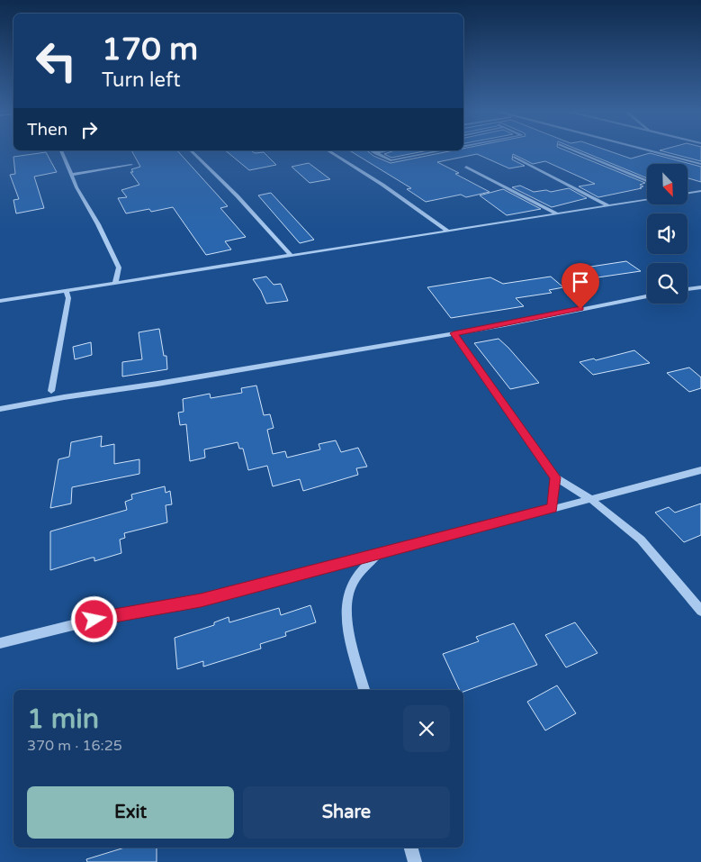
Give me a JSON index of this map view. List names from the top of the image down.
{
  "north": "bottom right",
  "page": {
    "turn": ["170 m", "Turn left"],
    "then": "Then",
    "heading": ["1 min", "370 m · 16:25"],
    "buttons": ["Exit", "Share"]
  }
}
